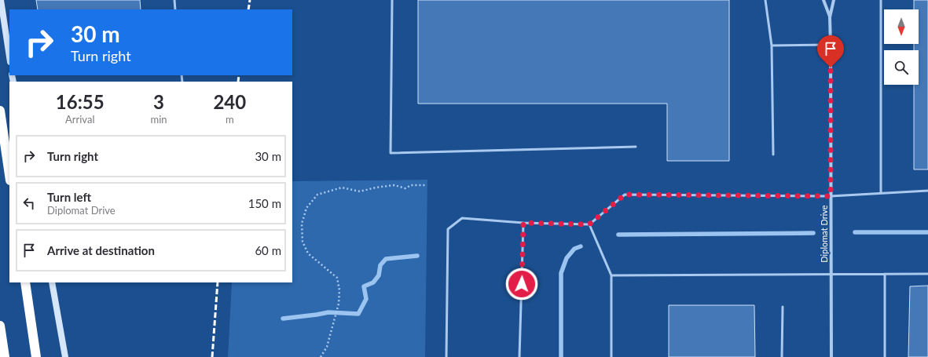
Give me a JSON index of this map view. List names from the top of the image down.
{
  "streets": {
    "street": ["Diplomat Drive"]
  },
  "north": "bottom",
  "page": {
    "turn": ["30 m", "Turn right"],
    "eta": [
      "16:55",
      "Arrival",
      "3",
      "min",
      "240",
      "m"
    ],
    "list": [
      {
        "name": "Turn right",
        "value": "30 m"
      },
      {
        "name": "Turn left",
        "note": "Diplomat Drive",
        "value": "150 m"
      },
      {
        "name": "Arrive at destination",
        "value": "60 m"
      }
    ]
  }
}
